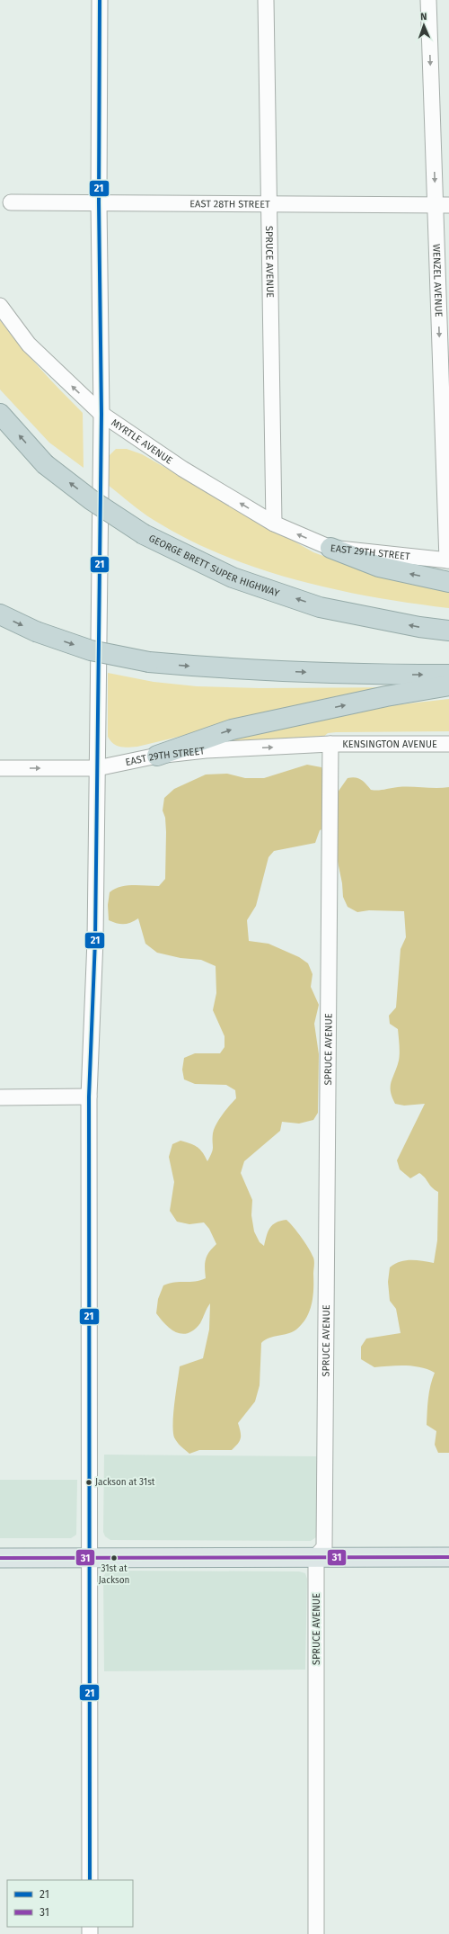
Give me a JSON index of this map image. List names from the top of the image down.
{
  "streets": {
    "highway": ["GEORGE BRETT SUPER HIGHWAY"],
    "street": [
      "EAST 28TH STREET",
      "SPRUCE AVENUE",
      "WENZEL AVENUE",
      "MYRTLE AVENUE",
      "EAST 29TH STREET",
      "KENSINGTON AVENUE"
    ]
  },
  "crossings": [
    ["EAST 28TH STREET", "SPRUCE AVENUE"],
    ["EAST 28TH STREET", "WENZEL AVENUE"],
    ["SPRUCE AVENUE", "MYRTLE AVENUE"],
    ["SPRUCE AVENUE", "EAST 29TH STREET"],
    ["SPRUCE AVENUE", "KENSINGTON AVENUE"],
    ["WENZEL AVENUE", "EAST 29TH STREET"],
    ["MYRTLE AVENUE", "EAST 29TH STREET"],
    ["EAST 29TH STREET", "KENSINGTON AVENUE"]
  ],
  "one_way": ["WENZEL AVENUE", "MYRTLE AVENUE"],
  "places": ["Jackson at 31st", "31st at Jackson"],
  "lines": ["transit line 21", "transit line 31"],
  "legend": ["21", "31"],
  "north": "top"
}
